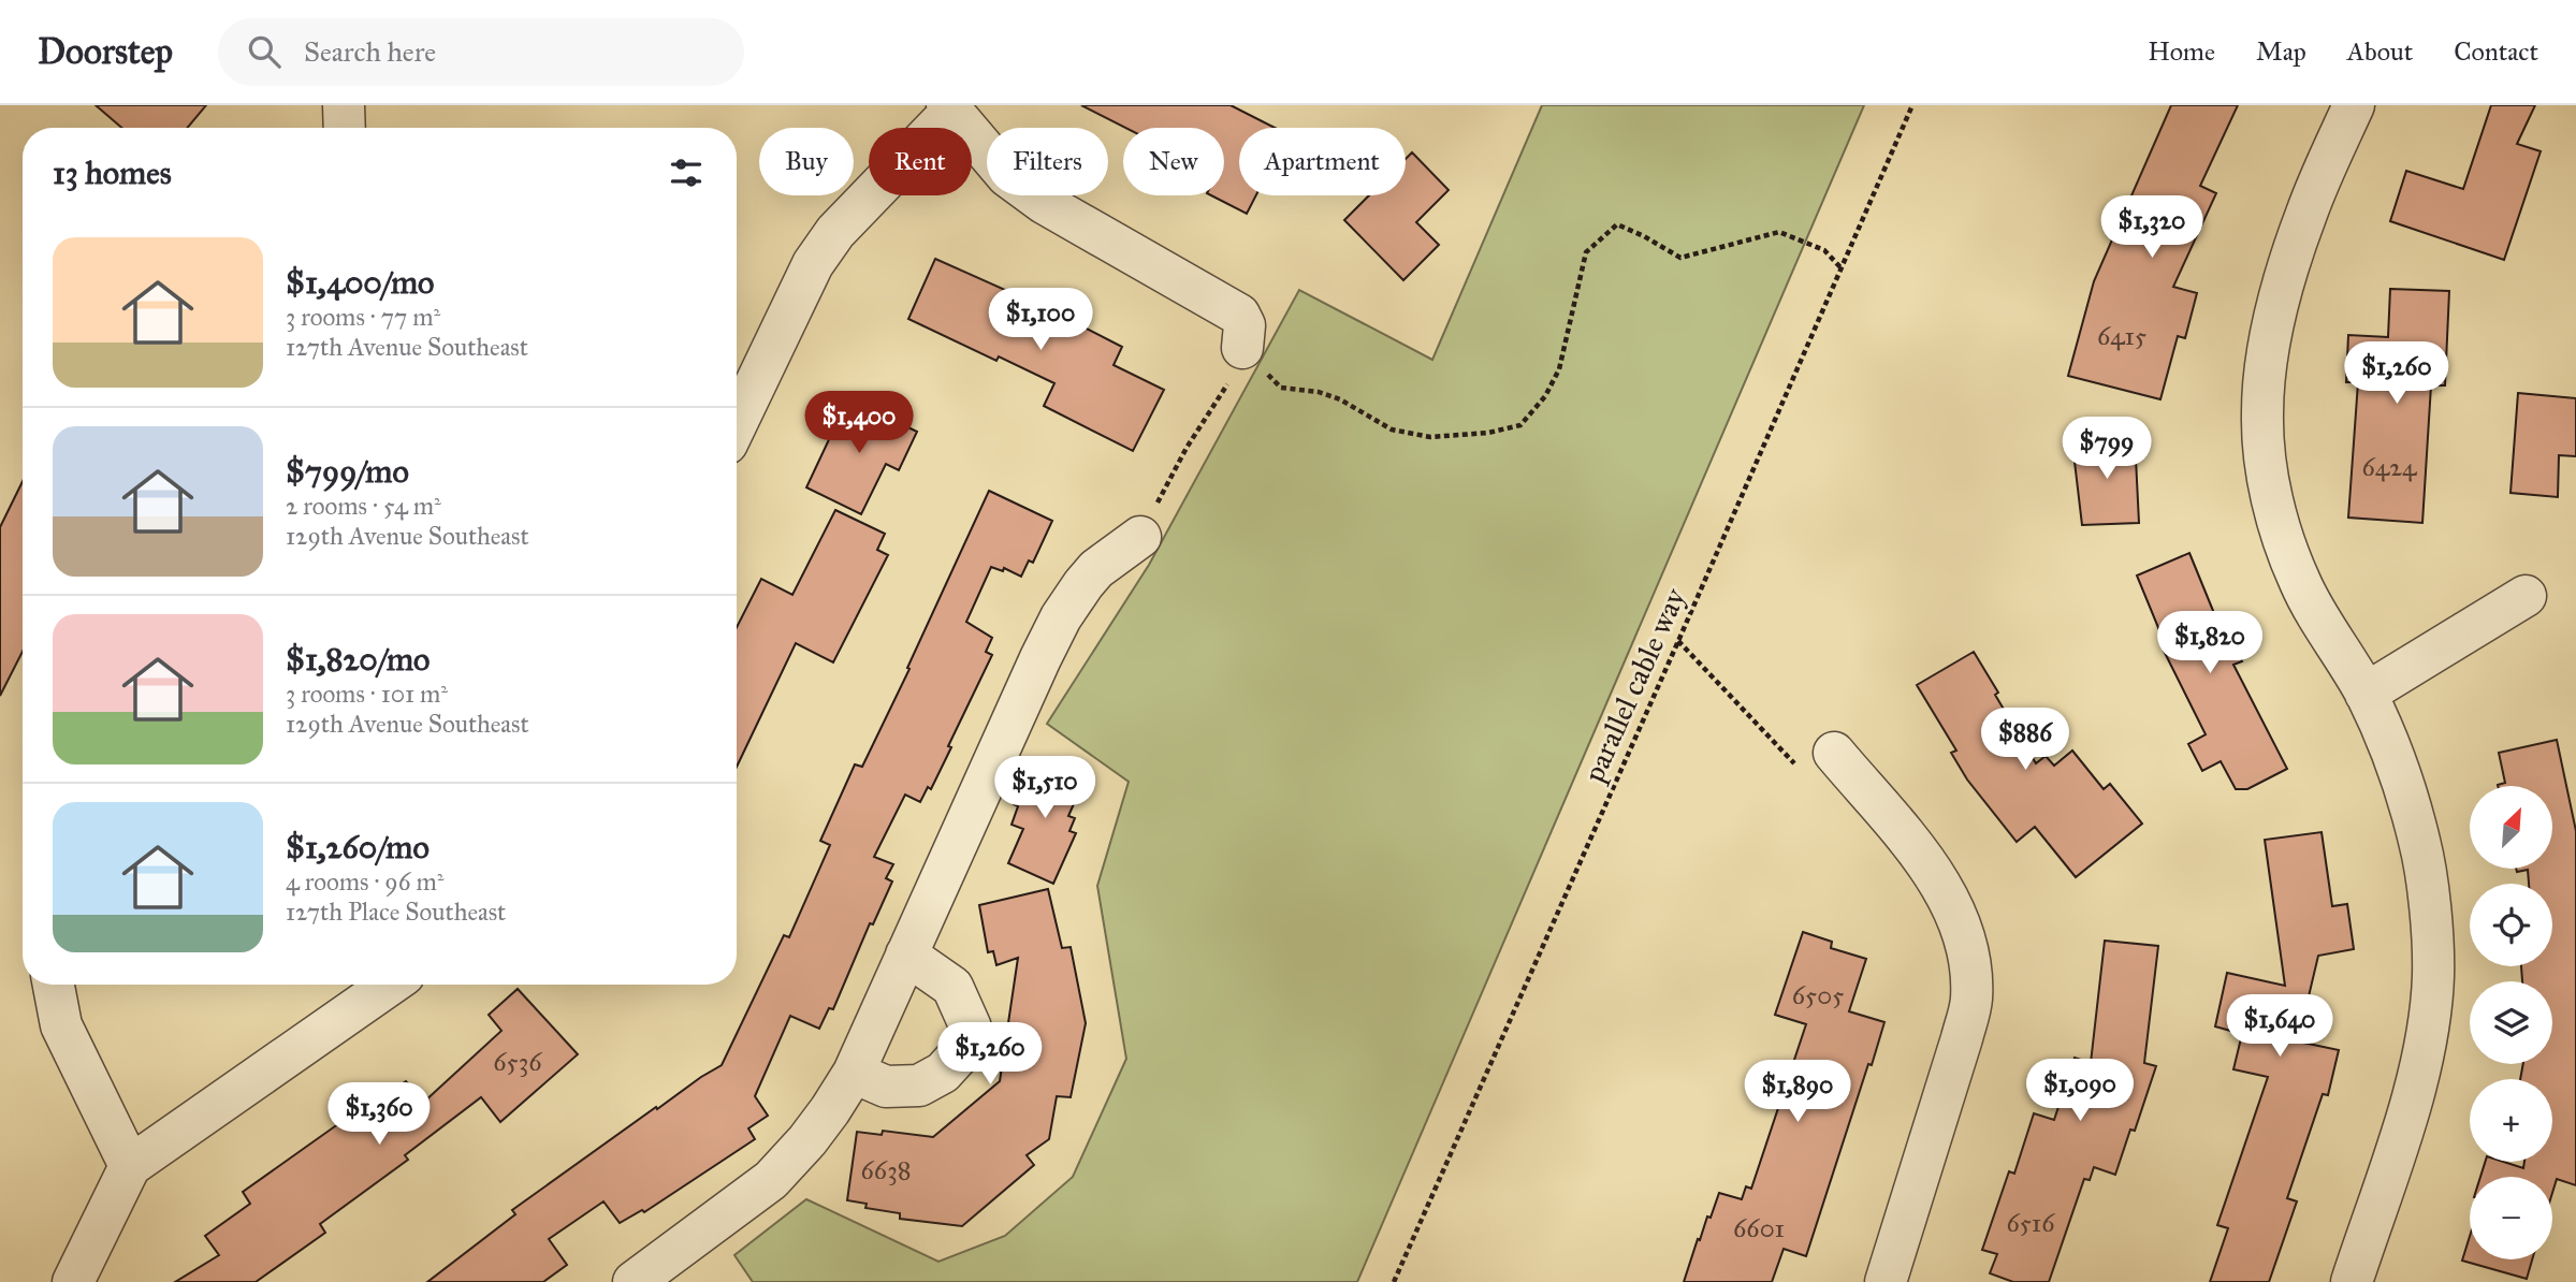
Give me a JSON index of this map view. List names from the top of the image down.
{
  "streets": {
    "path": ["parallel cable way"]
  },
  "house_numbers": [
    "6415",
    "6424",
    "6505",
    "6536",
    "6638",
    "6516",
    "6601"
  ],
  "north": "top right",
  "page": {
    "header": "Doorstep",
    "search": "Search here",
    "nav": [
      "Home",
      "Map",
      "About",
      "Contact"
    ],
    "chip": [
      "Buy",
      "Rent",
      "Filters",
      "New",
      "Apartment"
    ],
    "heading": "13 homes",
    "price": [
      "$1,320",
      "$1,100",
      "$1,260",
      "$1,400",
      "$799",
      "$1,820",
      "$886",
      "$1,510",
      "$1,640",
      "$1,260",
      "$1,090",
      "$1,890",
      "$1,360"
    ],
    "list": [
      {
        "name": "$1,400/mo",
        "note": "3 rooms · 77 m² · 127th Avenue Southeast"
      },
      {
        "name": "$799/mo",
        "note": "2 rooms · 54 m² · 129th Avenue Southeast"
      },
      {
        "name": "$1,820/mo",
        "note": "3 rooms · 101 m² · 129th Avenue Southeast"
      },
      {
        "name": "$1,260/mo",
        "note": "4 rooms · 96 m² · 127th Place Southeast"
      }
    ],
    "map_buttons": ["+", "−"]
  }
}
